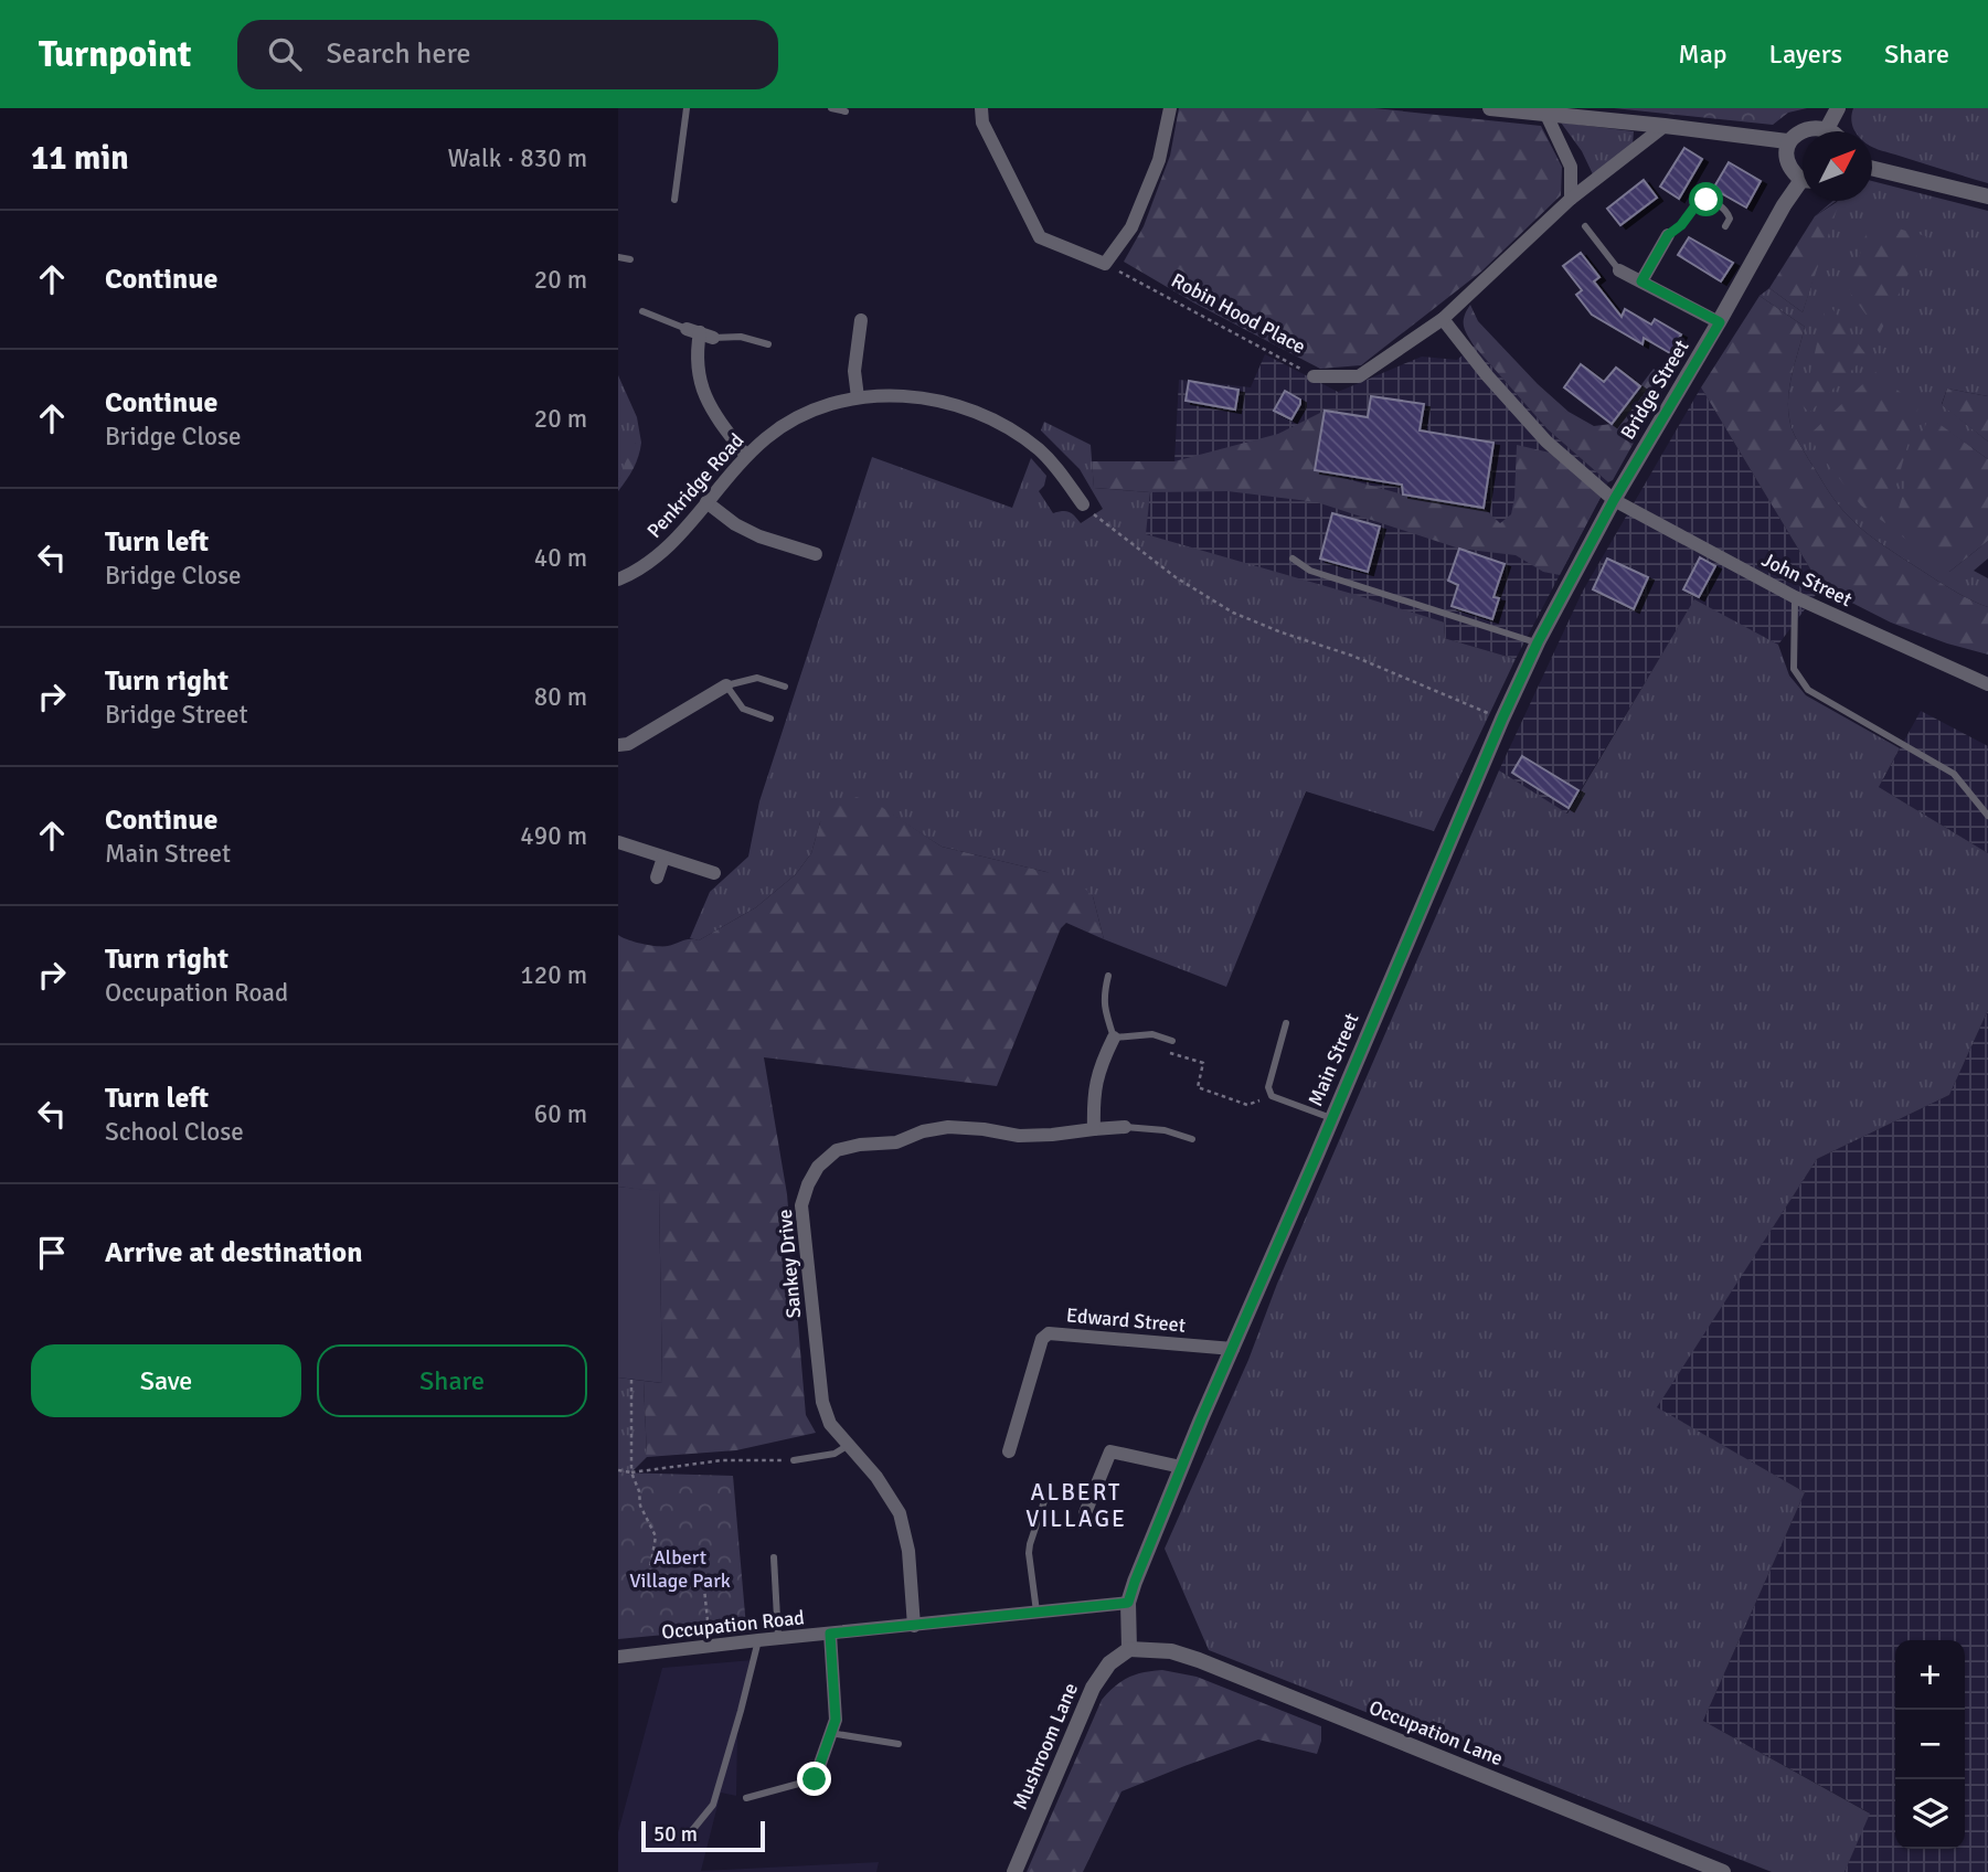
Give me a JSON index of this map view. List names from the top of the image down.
{
  "streets": {
    "street": [
      "Robin Hood Place",
      "Bridge Street",
      "Penkridge Road",
      "John Street",
      "Main Street",
      "Sankey Drive",
      "Edward Street",
      "Occupation Road",
      "Occupation Lane",
      "Mushroom Lane"
    ]
  },
  "crossings": [
    ["Robin Hood Place", "John Street"],
    ["Bridge Street", "John Street"],
    ["Bridge Street", "Main Street"],
    ["John Street", "Main Street"],
    ["Main Street", "Edward Street"],
    ["Main Street", "Occupation Road"],
    ["Main Street", "Occupation Lane"],
    ["Main Street", "Mushroom Lane"],
    ["Sankey Drive", "Occupation Road"],
    ["Occupation Lane", "Mushroom Lane"]
  ],
  "districts": ["ALBERT VILLAGE"],
  "parks": ["Albert Village Park"],
  "scale_bar": "50 m",
  "north": "top right",
  "page": {
    "header": "Turnpoint",
    "search": "Search here",
    "nav": ["Map", "Layers", "Share"],
    "heading": ["11 min", "Walk · 830 m"],
    "list": [
      ["Continue", "20 m"],
      ["Continue", "Bridge Close", "20 m"],
      ["Turn left", "Bridge Close", "40 m"],
      ["Turn right", "Bridge Street", "80 m"],
      ["Continue", "Main Street", "490 m"],
      ["Turn right", "Occupation Road", "120 m"],
      ["Turn left", "School Close", "60 m"],
      "Arrive at destination"
    ],
    "buttons": ["Save", "Share"],
    "map_buttons": ["+", "−"],
    "scale": "50 m"
  }
}
